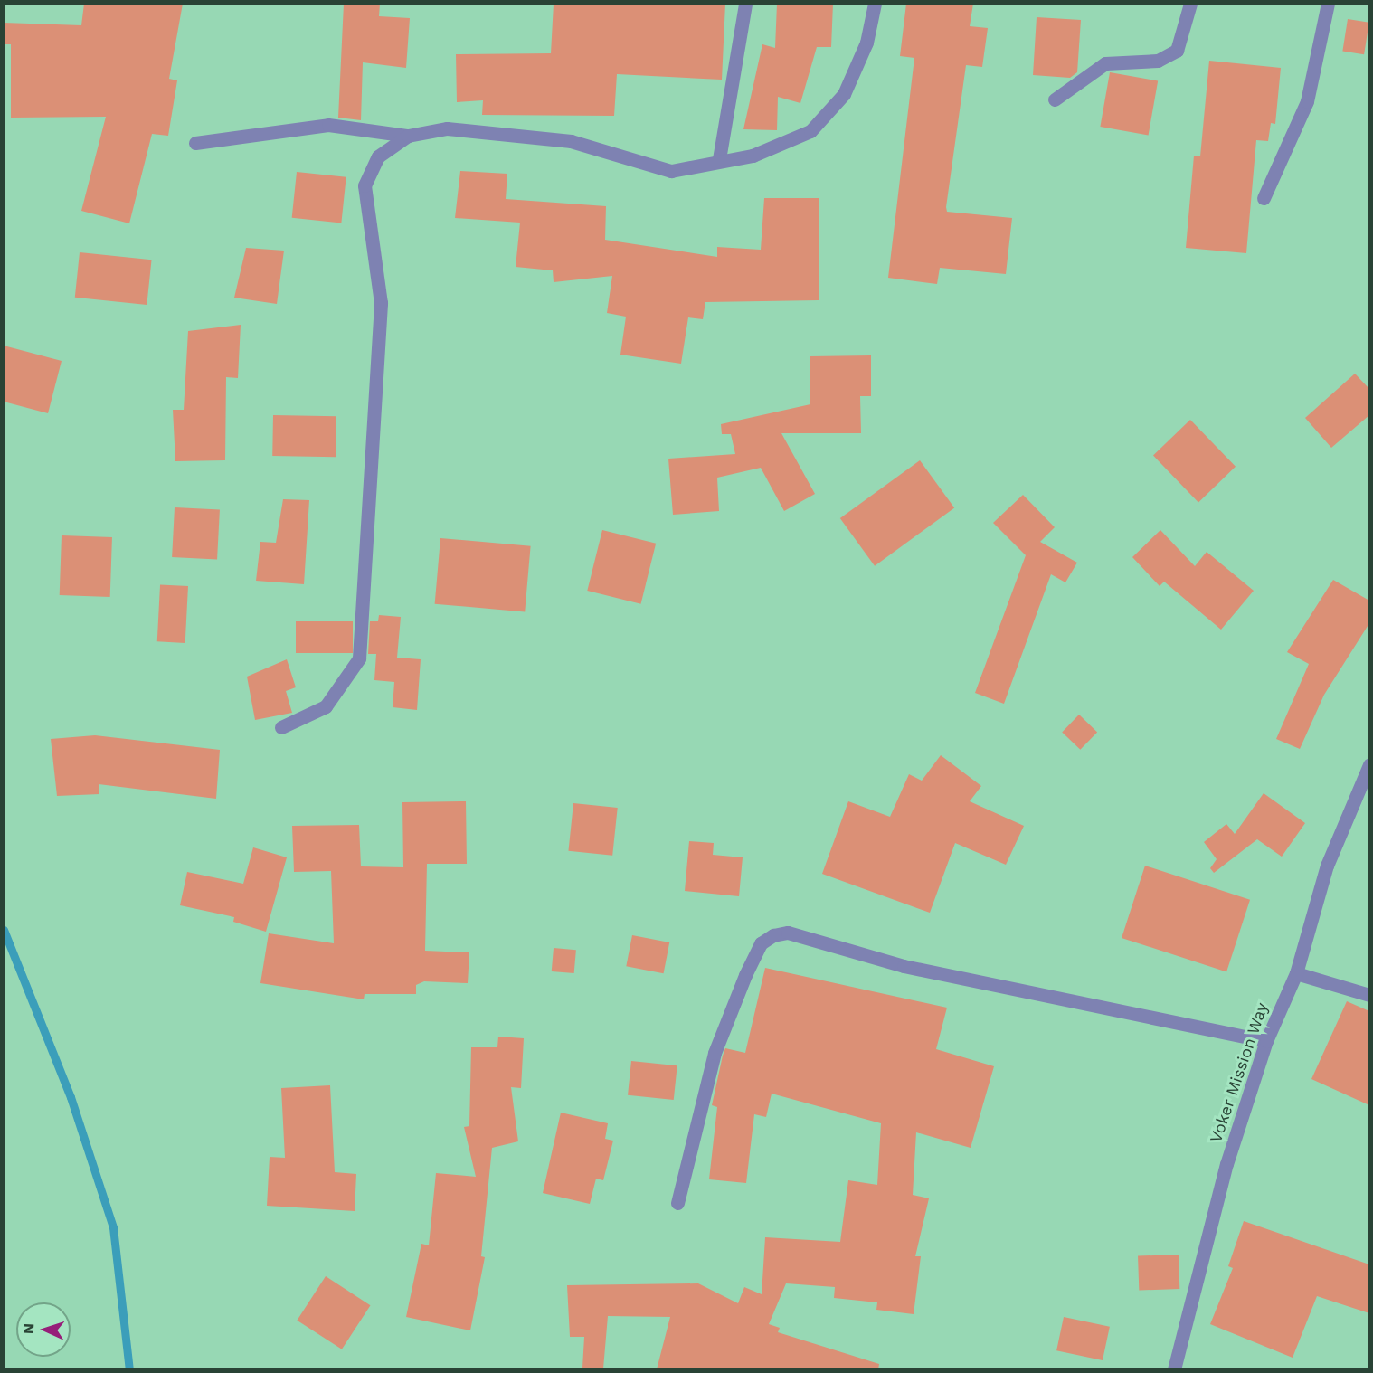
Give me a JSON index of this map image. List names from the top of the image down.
{
  "streets": {
    "street": ["Voker Mission Way"]
  },
  "north": "left"
}
